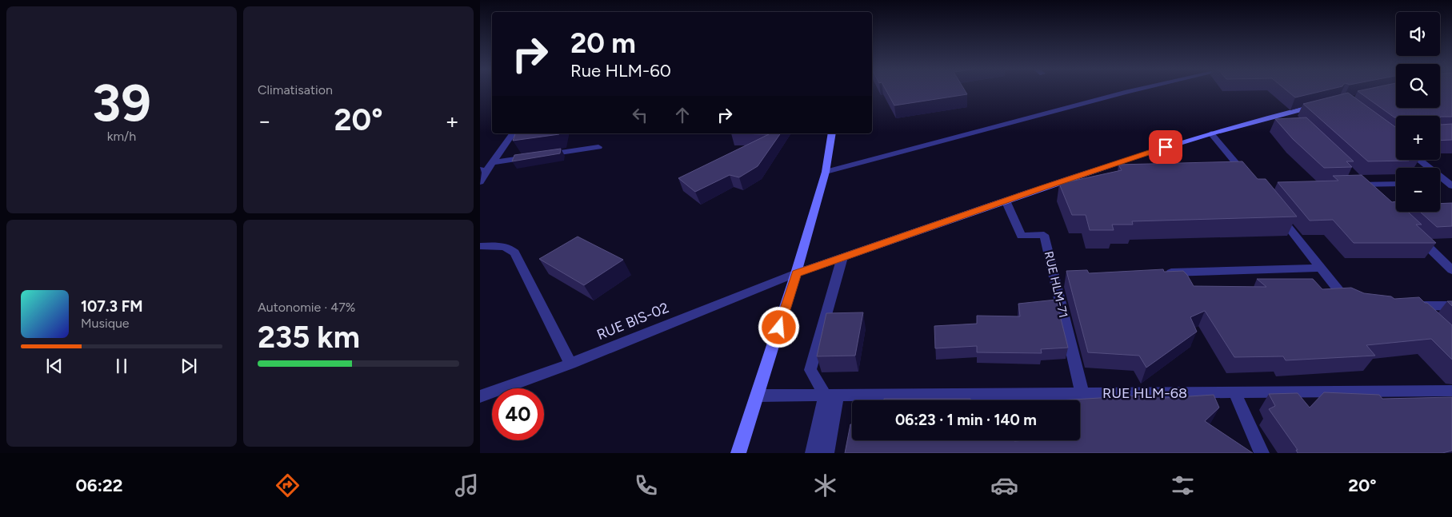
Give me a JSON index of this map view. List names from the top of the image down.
{
  "streets": {
    "street": ["RUE HLM-71", "RUE BIS-02", "RUE HLM-68"]
  },
  "crossings": [
    ["RUE HLM-71", "RUE HLM-68"]
  ],
  "page": {
    "tile": [
      ["39", "km/h"],
      "Climatisation",
      ["Autonomie · 47%", "235 km"]
    ],
    "map_buttons": ["+", "−"],
    "turn": ["20 m", "Rue HLM-60"],
    "heat": ["−", "20°", "+"],
    "song": ["107.3 FM", "Musique"],
    "limit": "40",
    "trip": "06:23 · 1 min · 140 m",
    "tabs": ["06:22", "20°"]
  }
}
